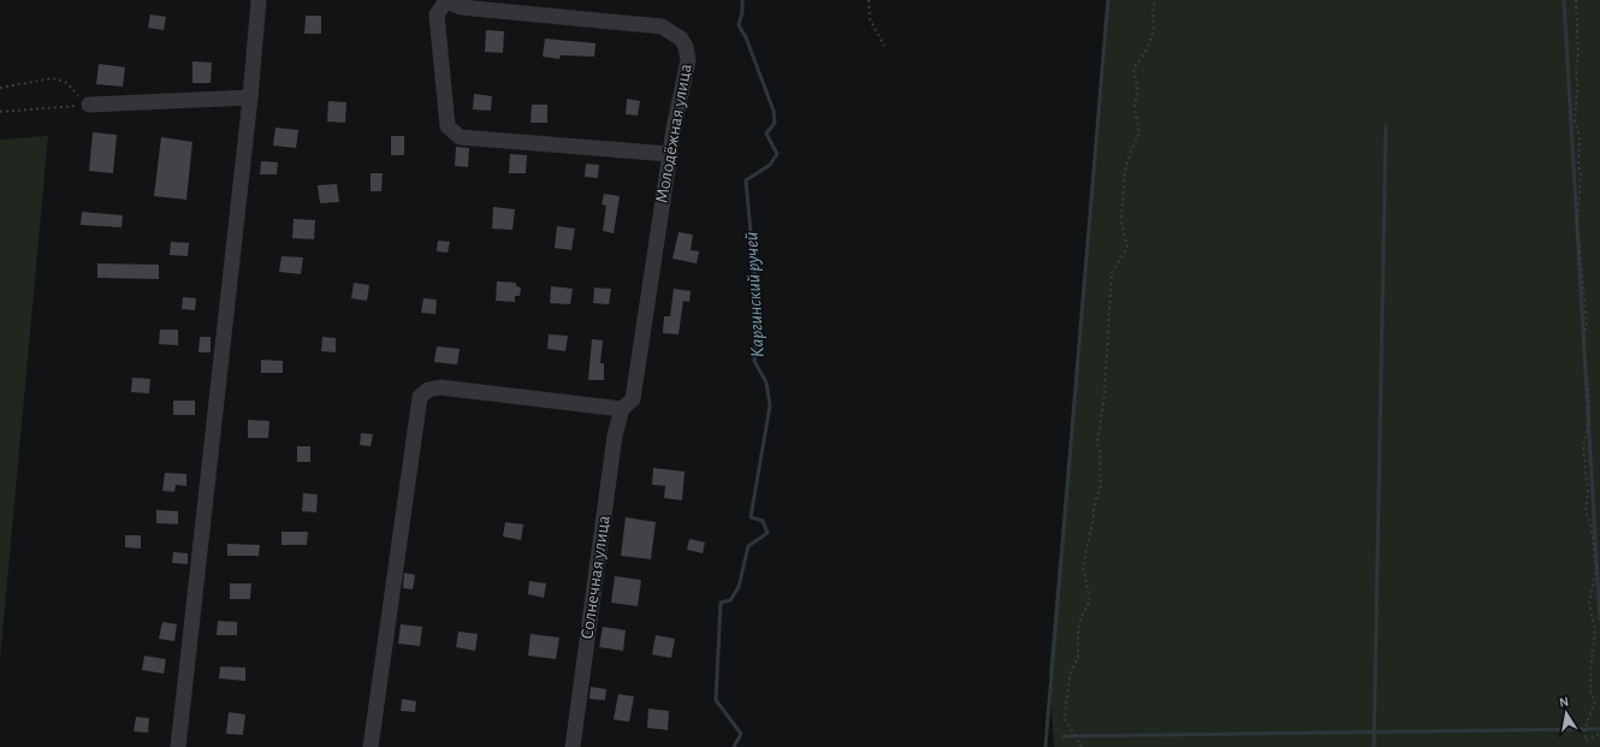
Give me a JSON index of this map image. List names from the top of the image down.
{
  "streets": {
    "street": ["Молодёжная улица", "Солнечная улица"]
  },
  "crossings": [
    ["Молодёжная улица", "Солнечная улица"]
  ],
  "water": ["Каргинский ручей"],
  "north": "top"
}
